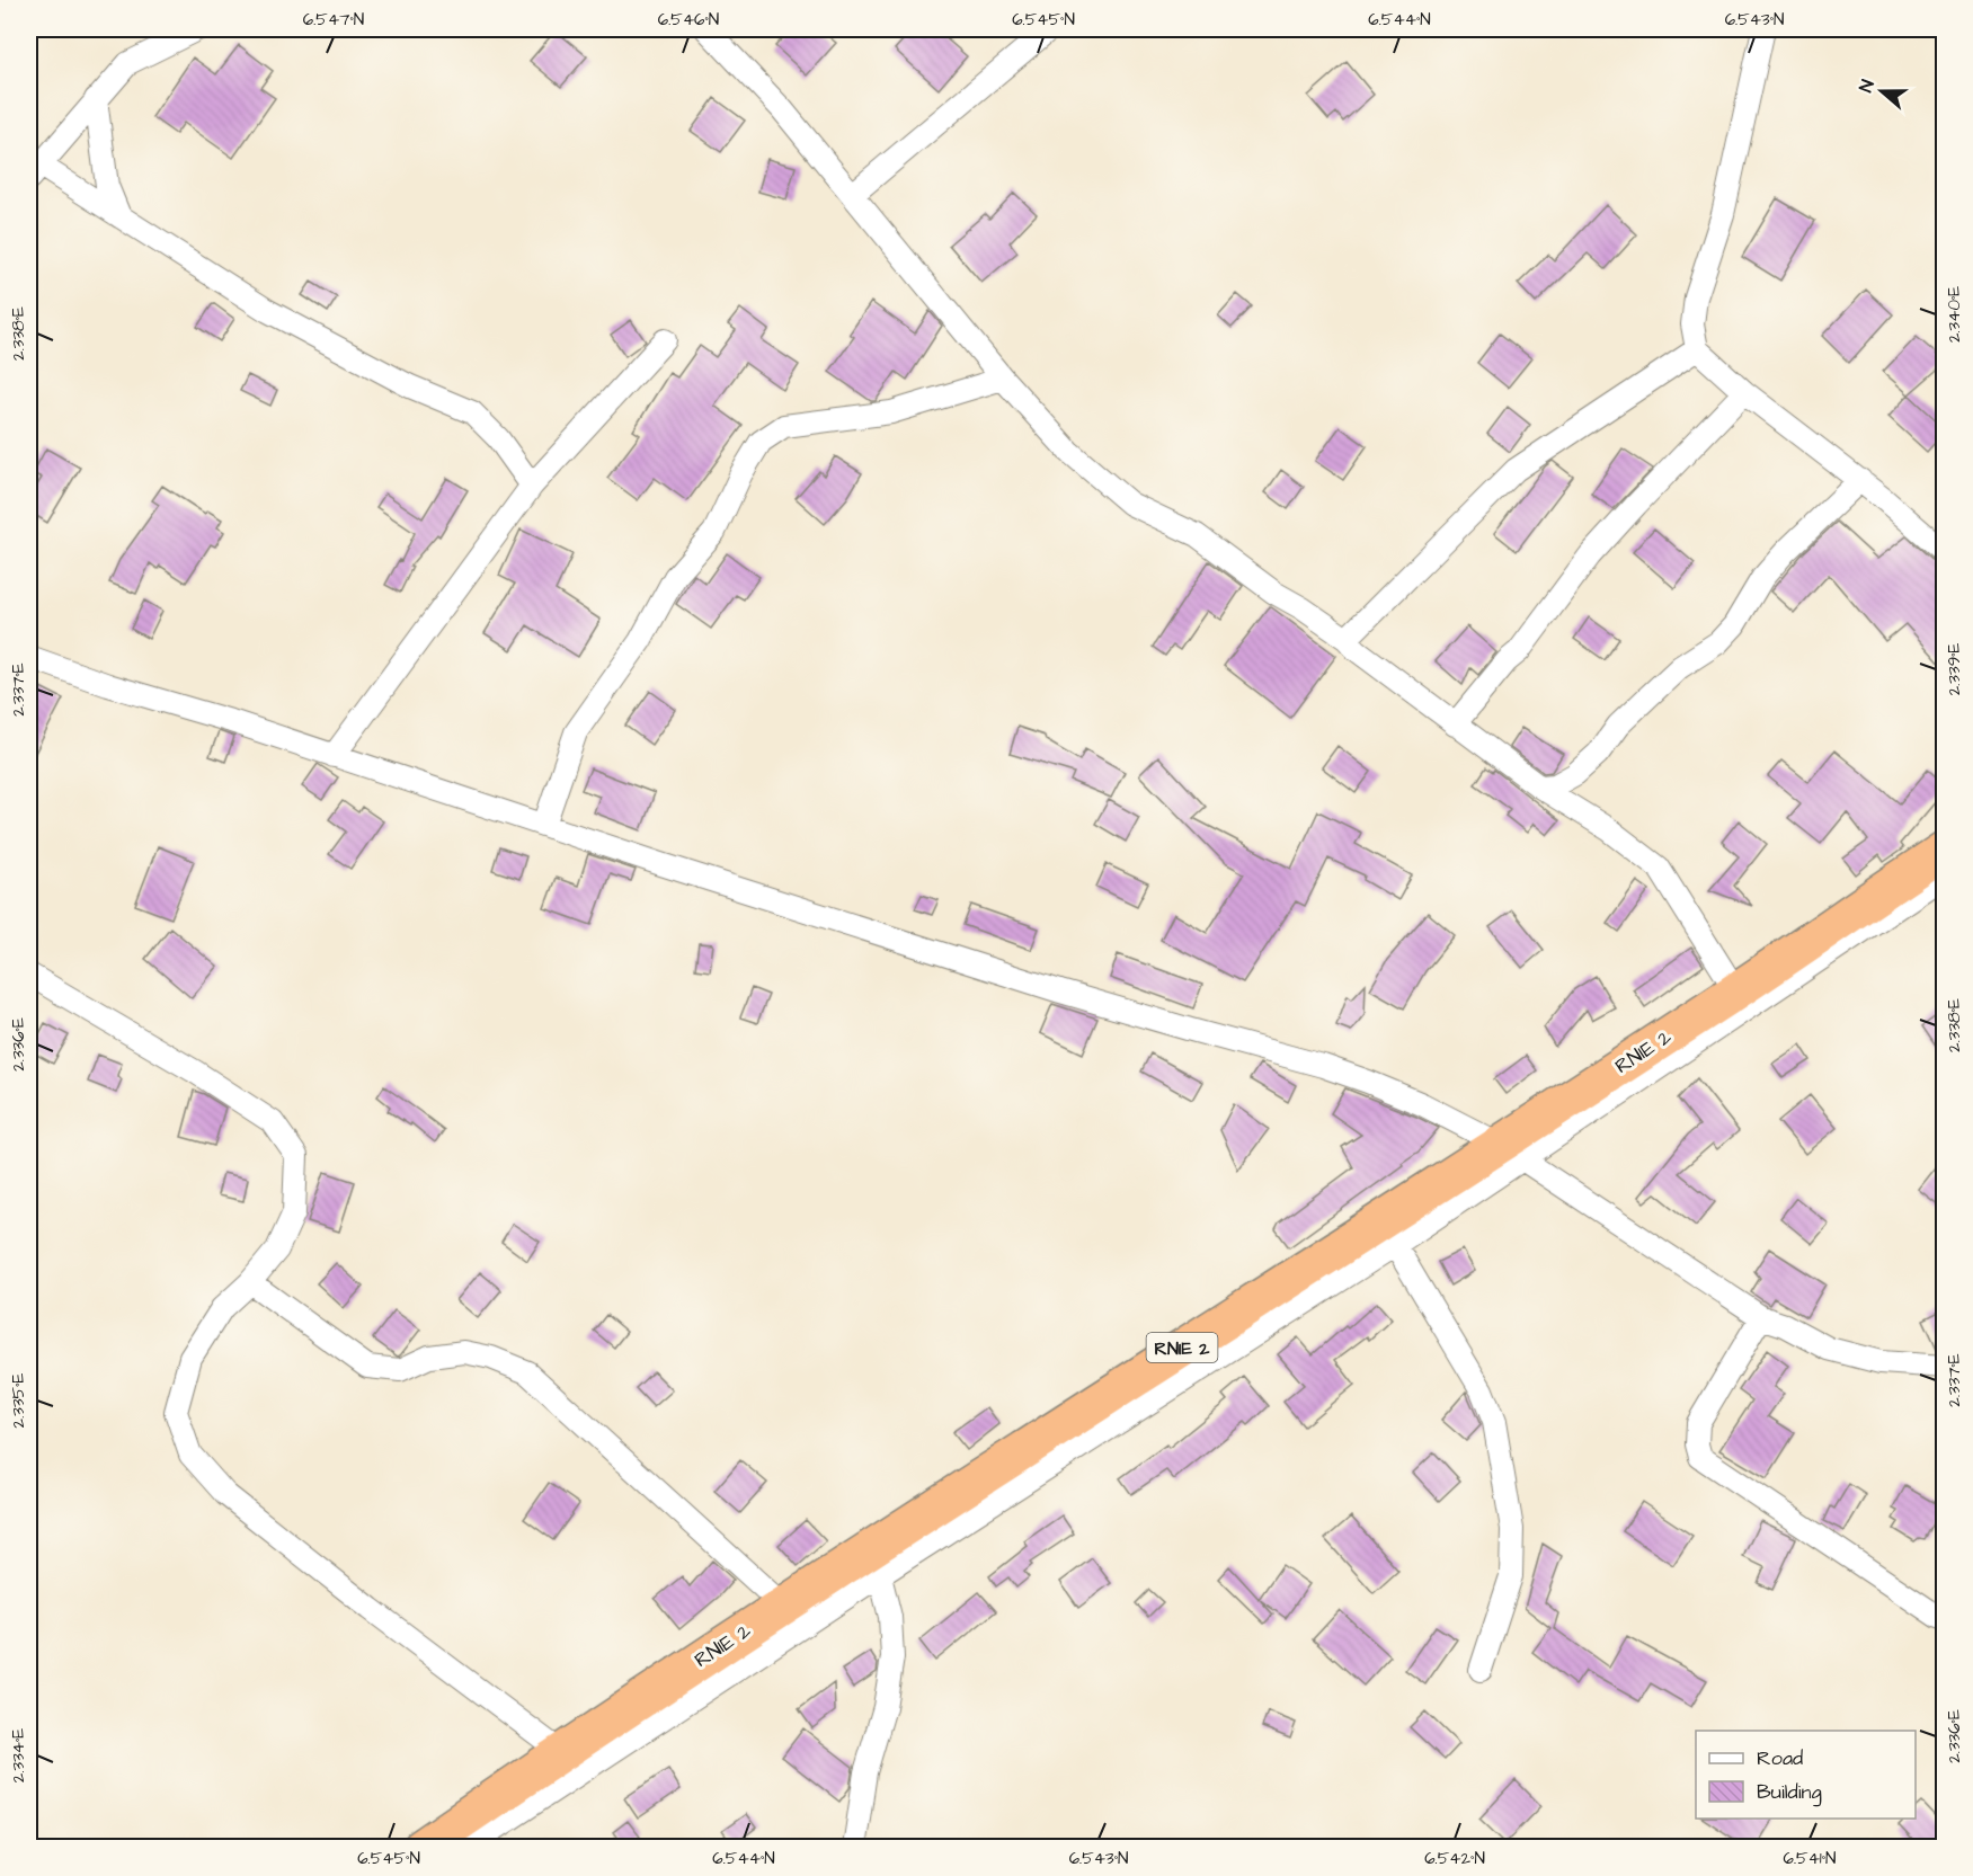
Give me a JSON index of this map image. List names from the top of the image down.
{
  "streets": {
    "highway": ["RNIE 2"]
  },
  "legend": ["Road", "Building"],
  "north": "left",
  "coordinates": [
    "6.547°N",
    "6.546°N",
    "6.545°N",
    "6.544°N",
    "6.543°N",
    "2.340°E",
    "2.338°E",
    "2.339°E",
    "2.337°E",
    "2.336°E",
    "2.335°E",
    "2.334°E",
    "6.542°N",
    "6.541°N"
  ]
}
